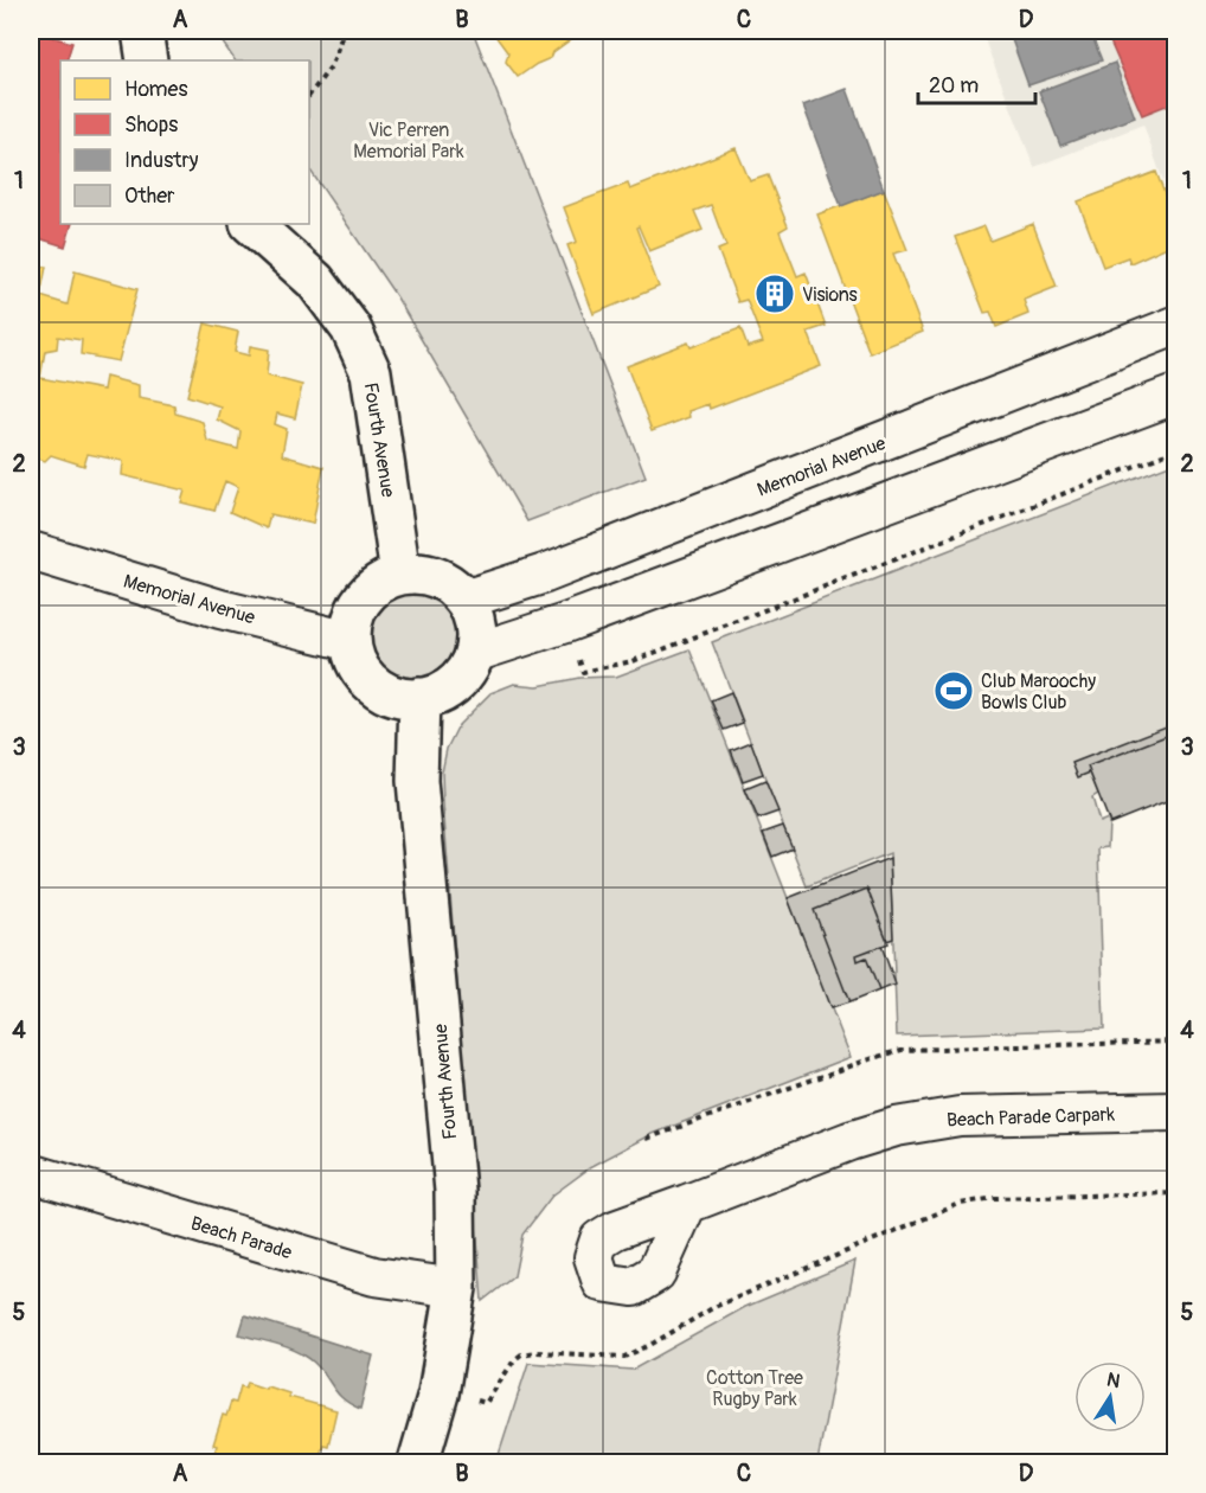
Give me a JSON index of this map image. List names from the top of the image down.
{
  "streets": {
    "street": [
      "Fourth Avenue",
      "Memorial Avenue",
      "Beach Parade Carpark",
      "Beach Parade"
    ]
  },
  "crossings": [
    ["Fourth Avenue", "Memorial Avenue"],
    ["Fourth Avenue", "Beach Parade"]
  ],
  "parks": ["Vic Perren Memorial Park", "Cotton Tree Rugby Park"],
  "places": {
    "building": ["Visions"],
    "sports": ["Club Maroochy Bowls Club"]
  },
  "legend": [
    "Homes",
    "Shops",
    "Industry",
    "Other"
  ],
  "scale_bar": "20 m",
  "north": "top",
  "grid": {
    "columns": [
      "A",
      "B",
      "C",
      "D"
    ],
    "rows": [
      "1",
      "2",
      "3",
      "4",
      "5"
    ]
  }
}
